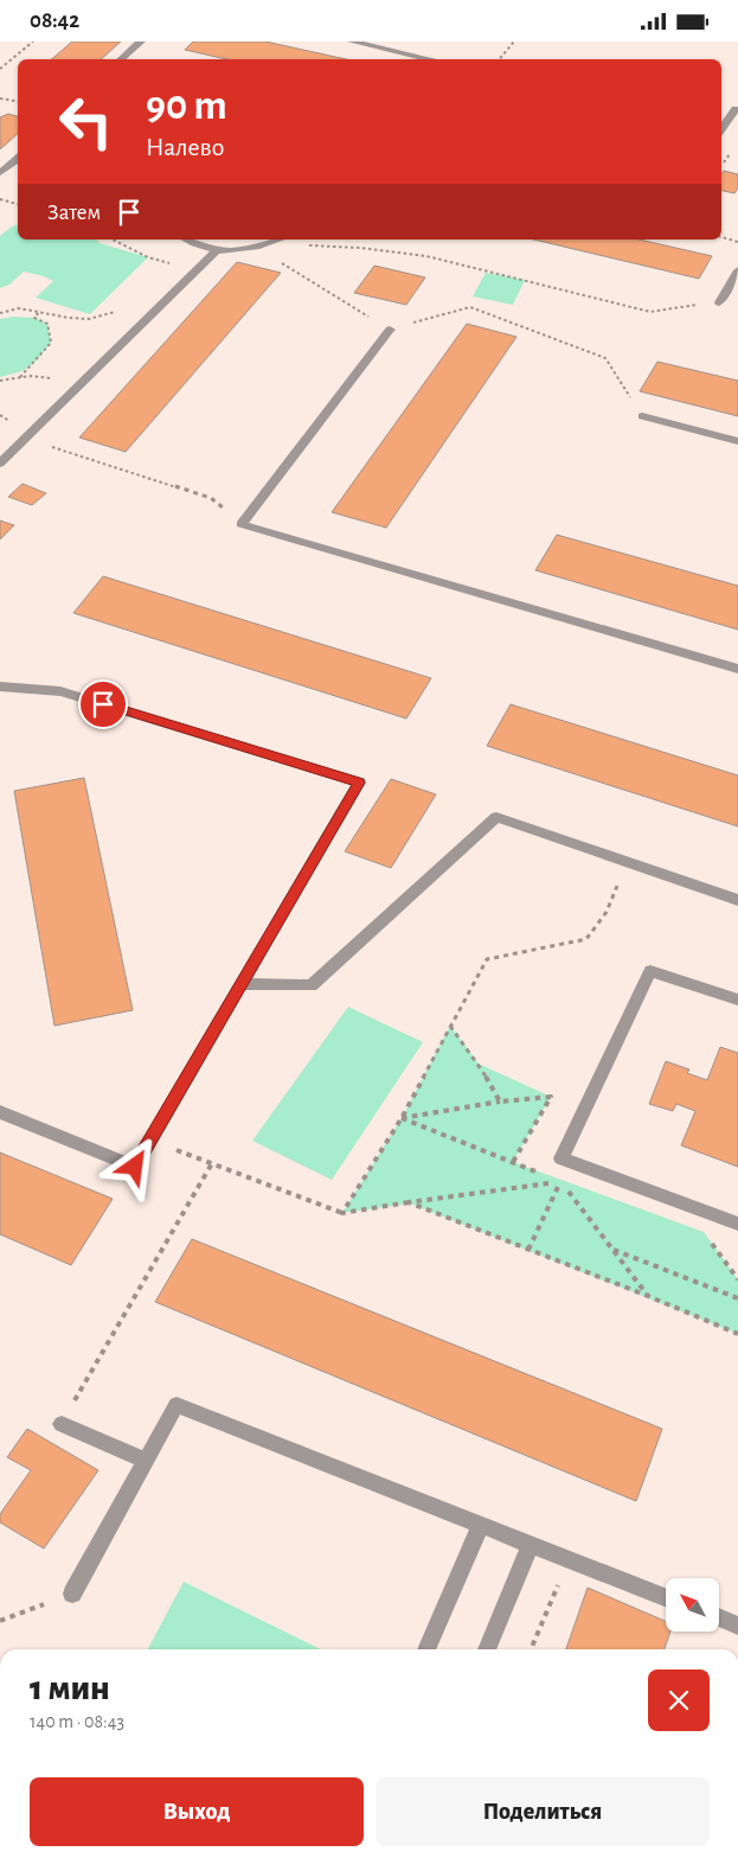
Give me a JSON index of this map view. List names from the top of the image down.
{
  "north": "top left",
  "page": {
    "status": "08:42",
    "turn": ["90 m", "Налево"],
    "then": "Затем",
    "heading": ["1 мин", "140 m · 08:43"],
    "buttons": ["Выход", "Поделиться"]
  }
}
